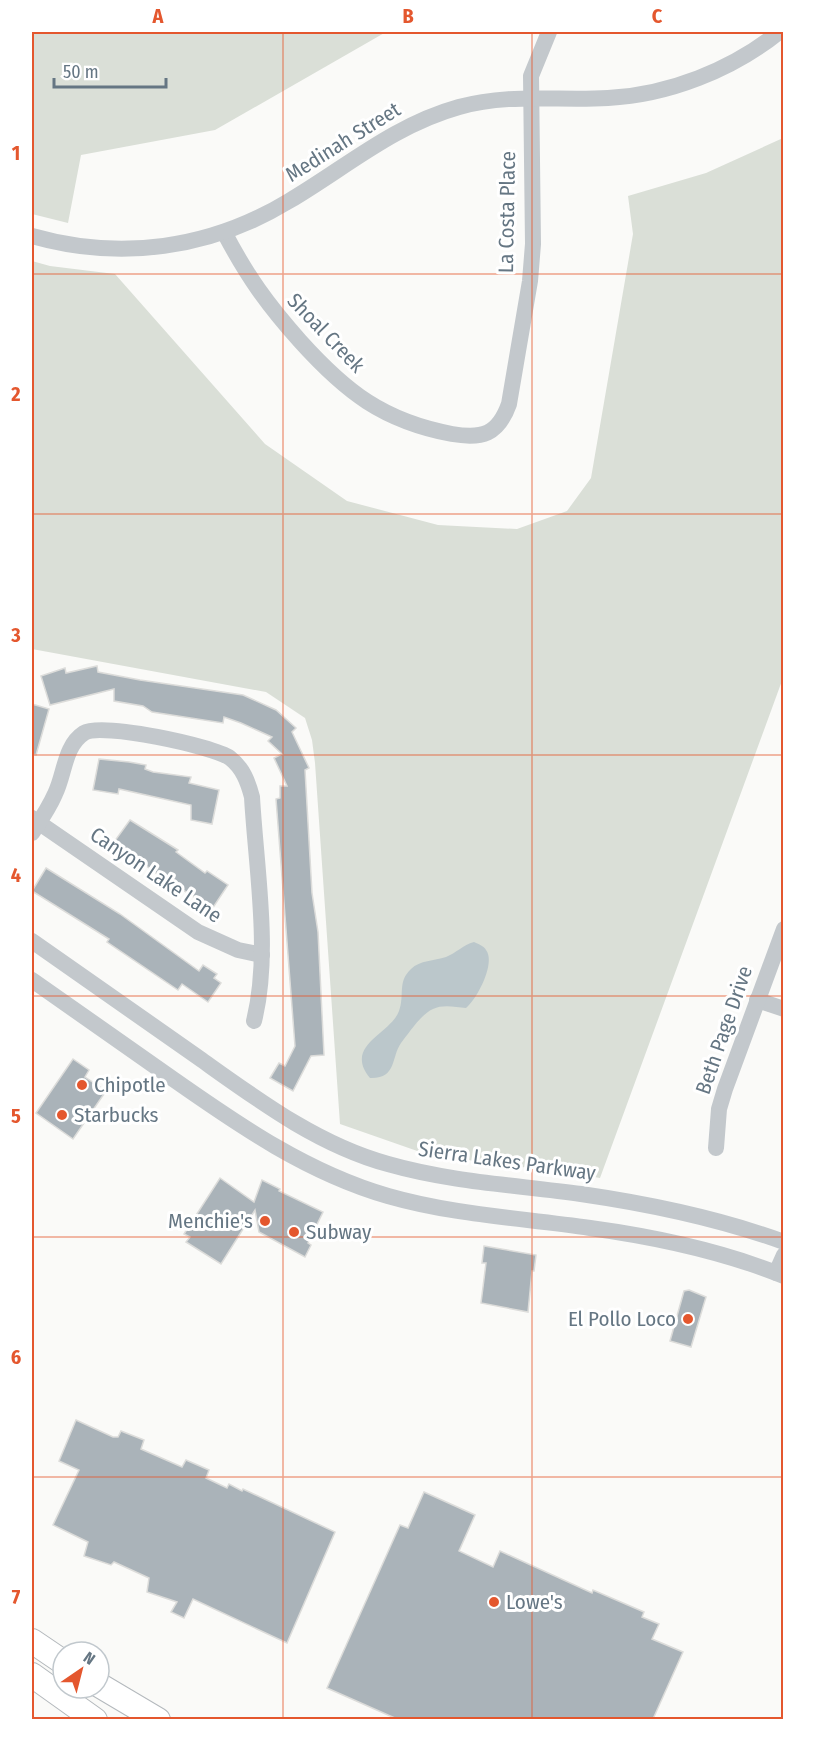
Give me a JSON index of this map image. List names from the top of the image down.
{
  "streets": {
    "street": [
      "Medinah Street",
      "La Costa Place",
      "Shoal Creek",
      "Canyon Lake Lane",
      "Beth Page Drive",
      "Sierra Lakes Parkway"
    ]
  },
  "crossings": [
    ["Medinah Street", "La Costa Place"],
    ["Medinah Street", "Shoal Creek"],
    ["La Costa Place", "Shoal Creek"]
  ],
  "places": [
    "Chipotle",
    "Starbucks",
    "Menchie's",
    "Subway",
    "El Pollo Loco",
    "Lowe's"
  ],
  "scale_bar": "50 m",
  "north": "top right",
  "grid": {
    "columns": ["A", "B", "C"],
    "rows": [
      "1",
      "2",
      "3",
      "4",
      "5",
      "6",
      "7"
    ]
  }
}
